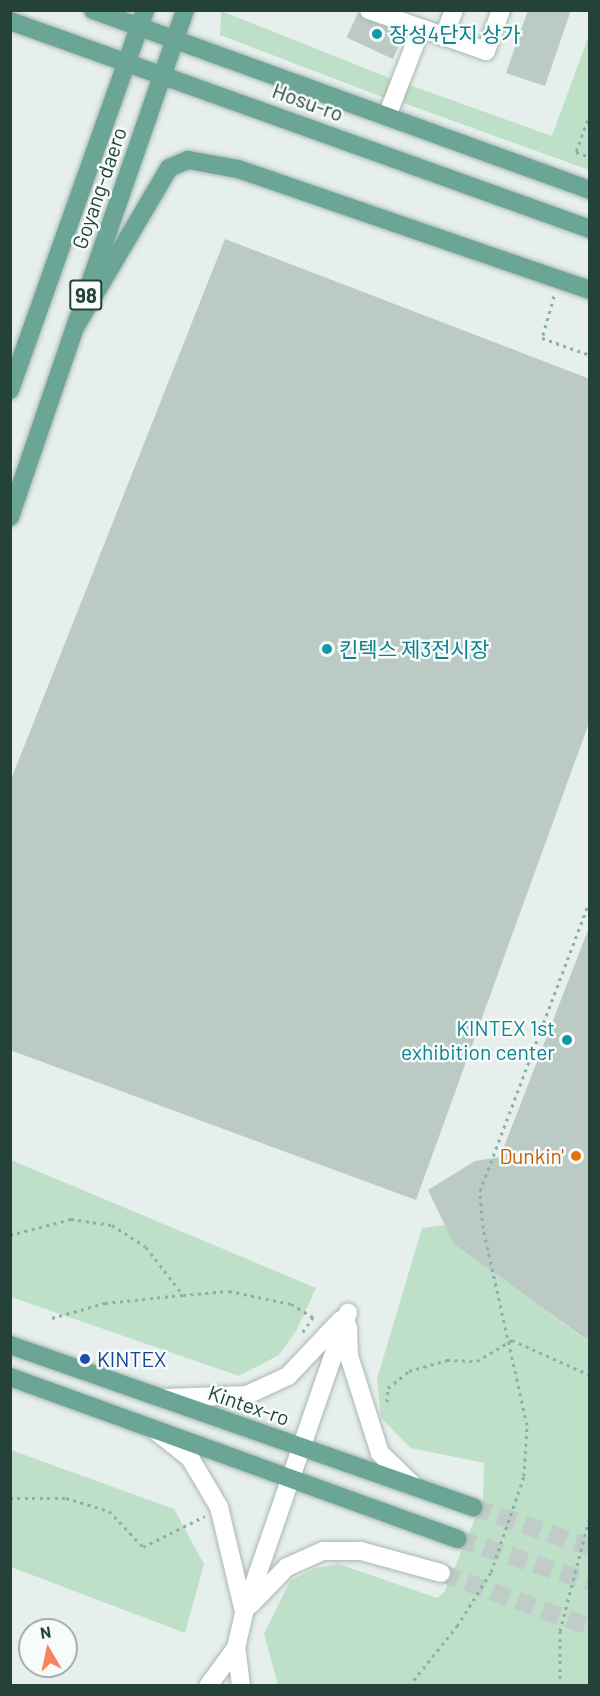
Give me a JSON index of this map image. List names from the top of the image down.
{
  "streets": {
    "main road": [
      "Hosu-ro",
      "Goyang-daero",
      "98",
      "Kintex-ro"
    ]
  },
  "crossings": [
    ["Hosu-ro", "Goyang-daero"]
  ],
  "places": [
    "장성4단지 상가",
    "킨텍스 제3전시장",
    "KINTEX 1st exhibition center",
    "Dunkin'",
    "KINTEX"
  ],
  "north": "top"
}
